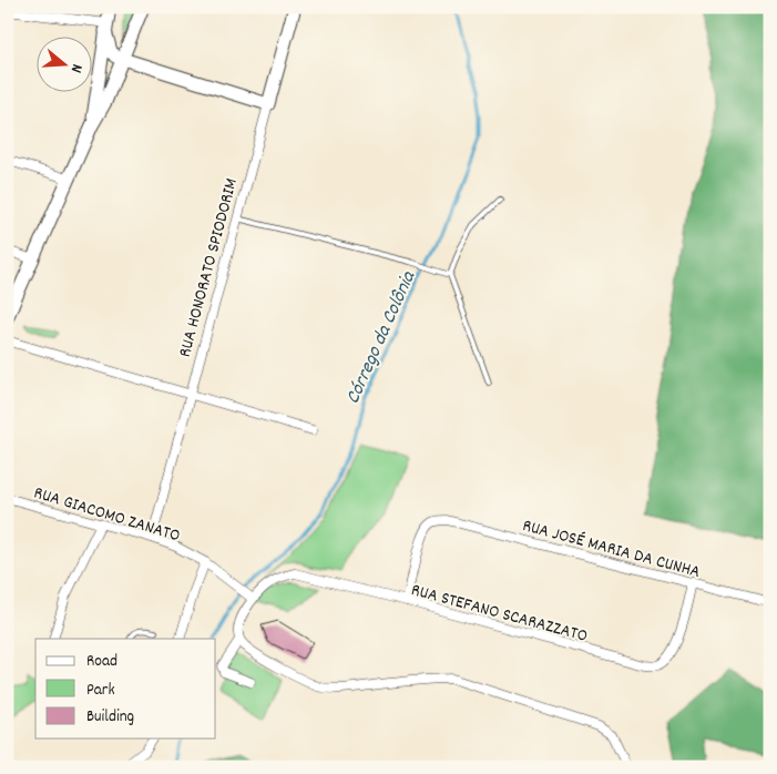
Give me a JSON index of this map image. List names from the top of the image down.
{
  "streets": {
    "main road": ["RUA HONORATO SPIODORIM"],
    "street": ["RUA GIACOMO ZANATO", "RUA JOSÉ MARIA DA CUNHA", "RUA STEFANO SCARAZZATO"]
  },
  "crossings": [
    ["RUA HONORATO SPIODORIM", "RUA GIACOMO ZANATO"],
    ["RUA GIACOMO ZANATO", "RUA STEFANO SCARAZZATO"],
    ["RUA JOSÉ MARIA DA CUNHA", "RUA STEFANO SCARAZZATO"]
  ],
  "water": ["Córrego da Colônia"],
  "legend": ["Road", "Park", "Building"],
  "north": "right"
}
